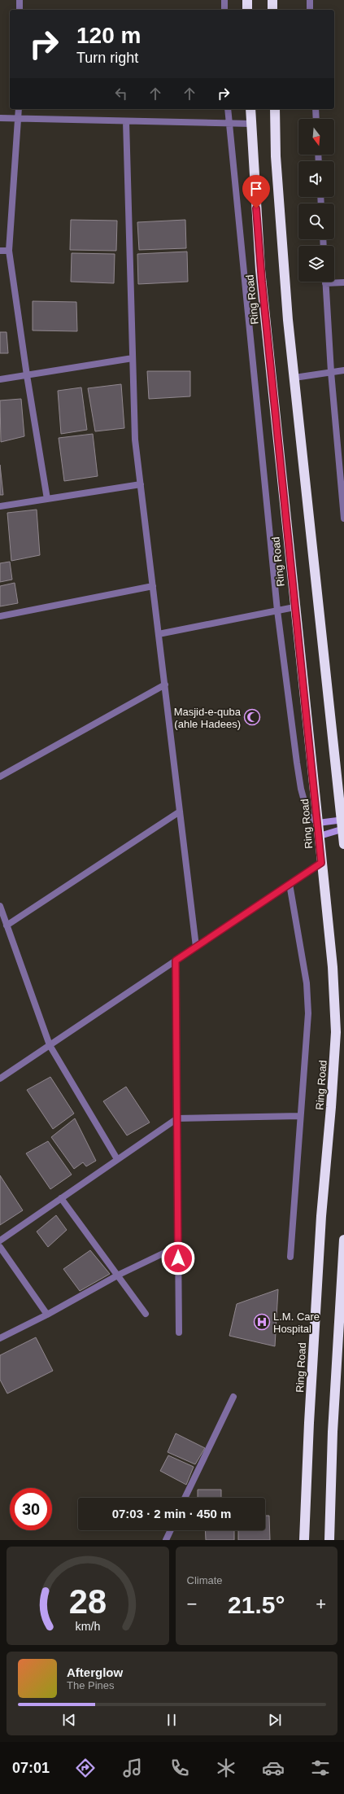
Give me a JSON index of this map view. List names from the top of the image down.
{
  "streets": {
    "highway": ["Ring Road"]
  },
  "places": {
    "mosque": ["Masjid-e-quba (ahle Hadees)"],
    "hospital": ["L.M. Care Hospital"]
  },
  "north": "bottom",
  "page": {
    "turn": ["120 m", "Turn right"],
    "limit": "30",
    "trip": "07:03 · 2 min · 450 m",
    "tile": "Climate",
    "heat": ["−", "21.5°", "+"],
    "song": ["Afterglow", "The Pines"],
    "tabs": "07:01",
    "gauge": ["28", "km/h"]
  }
}
